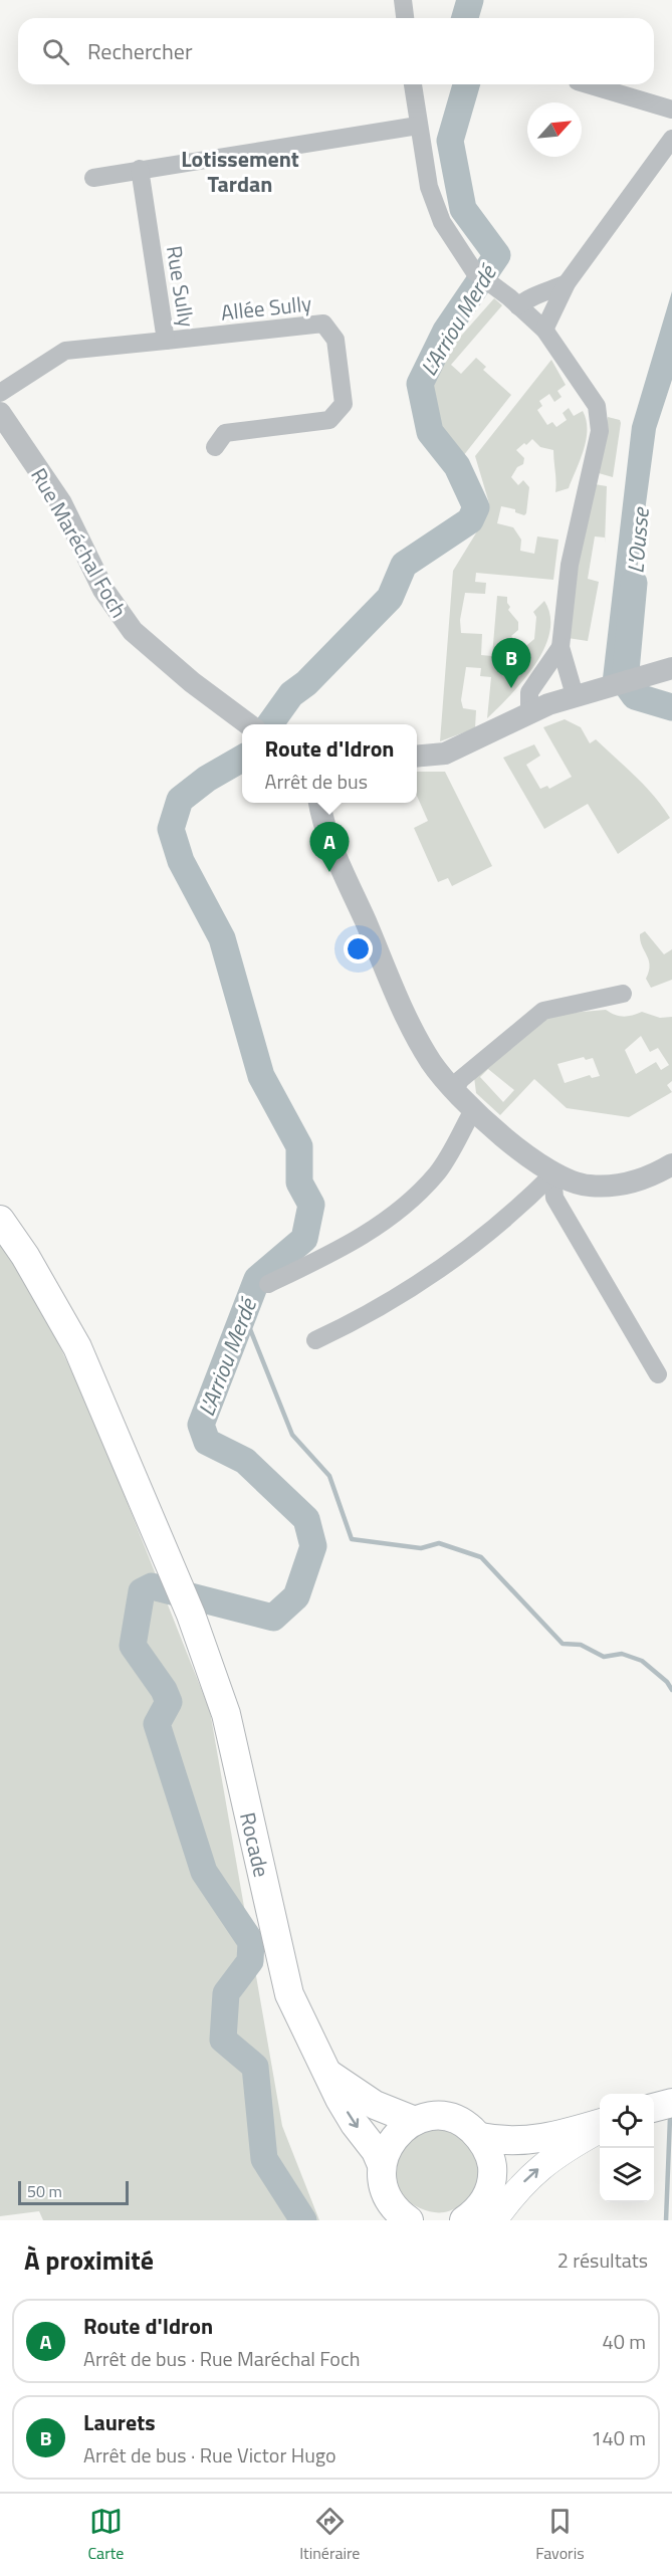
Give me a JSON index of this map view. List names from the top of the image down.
{
  "streets": {
    "main road": ["Rocade"],
    "street": ["Rue Sully", "Allée Sully", "Rue Maréchal Foch"]
  },
  "crossings": [
    ["Rue Sully", "Allée Sully"]
  ],
  "districts": ["Lotissement Tardan"],
  "water": ["L'Arriou Merdé", "L'Ousse"],
  "scale_bar": "50 m",
  "north": "top right",
  "page": {
    "search": "Rechercher",
    "pins": ["B", "A"],
    "popup": ["Route d'Idron", "Arrêt de bus"],
    "scale": "50 m",
    "heading": ["À proximité", "2 résultats"],
    "list": [
      {
        "mark": "A",
        "name": "Route d'Idron",
        "note": "Arrêt de bus · Rue Maréchal Foch",
        "value": "40 m"
      },
      {
        "mark": "B",
        "name": "Laurets",
        "note": "Arrêt de bus · Rue Victor Hugo",
        "value": "140 m"
      }
    ],
    "nav": ["Carte", "Itinéraire", "Favoris"]
  }
}
